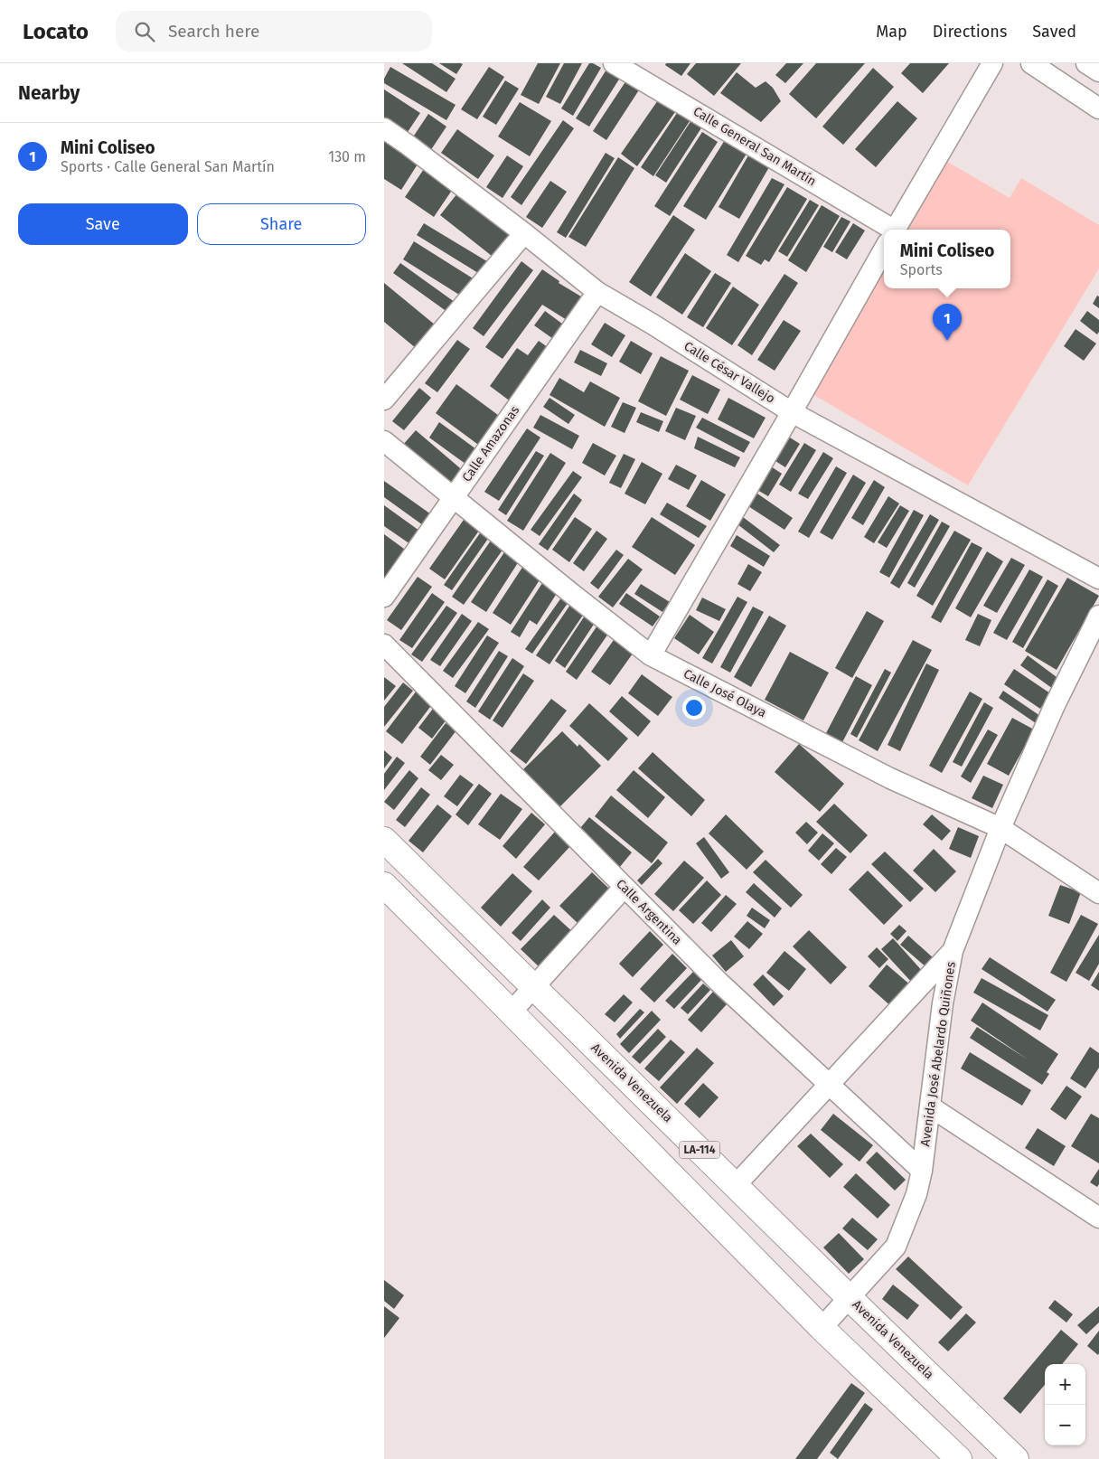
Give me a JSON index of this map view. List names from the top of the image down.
{
  "streets": {
    "main road": ["Avenida Venezuela", "LA-114"],
    "street": [
      "Calle General San Martín",
      "Calle César Vallejo",
      "Calle Amazonas",
      "Calle José Olaya",
      "Calle Argentina",
      "Avenida José Abelardo Quiñones"
    ]
  },
  "crossings": [
    ["Calle César Vallejo", "Calle Amazonas"],
    ["Calle Amazonas", "Calle José Olaya"],
    ["Calle José Olaya", "Avenida José Abelardo Quiñones"],
    ["Calle Argentina", "Avenida José Abelardo Quiñones"],
    ["Avenida José Abelardo Quiñones", "Avenida Venezuela"],
    ["Avenida José Abelardo Quiñones", "LA-114"]
  ],
  "page": {
    "header": "Locato",
    "search": "Search here",
    "nav": ["Map", "Directions", "Saved"],
    "heading": "Nearby",
    "list": [
      {
        "mark": "1",
        "name": "Mini Coliseo",
        "note": "Sports · Calle General San Martín",
        "value": "130 m"
      }
    ],
    "buttons": ["Save", "Share"],
    "popup": ["Mini Coliseo", "Sports"],
    "pins": "1",
    "map_buttons": ["+", "−"]
  }
}
